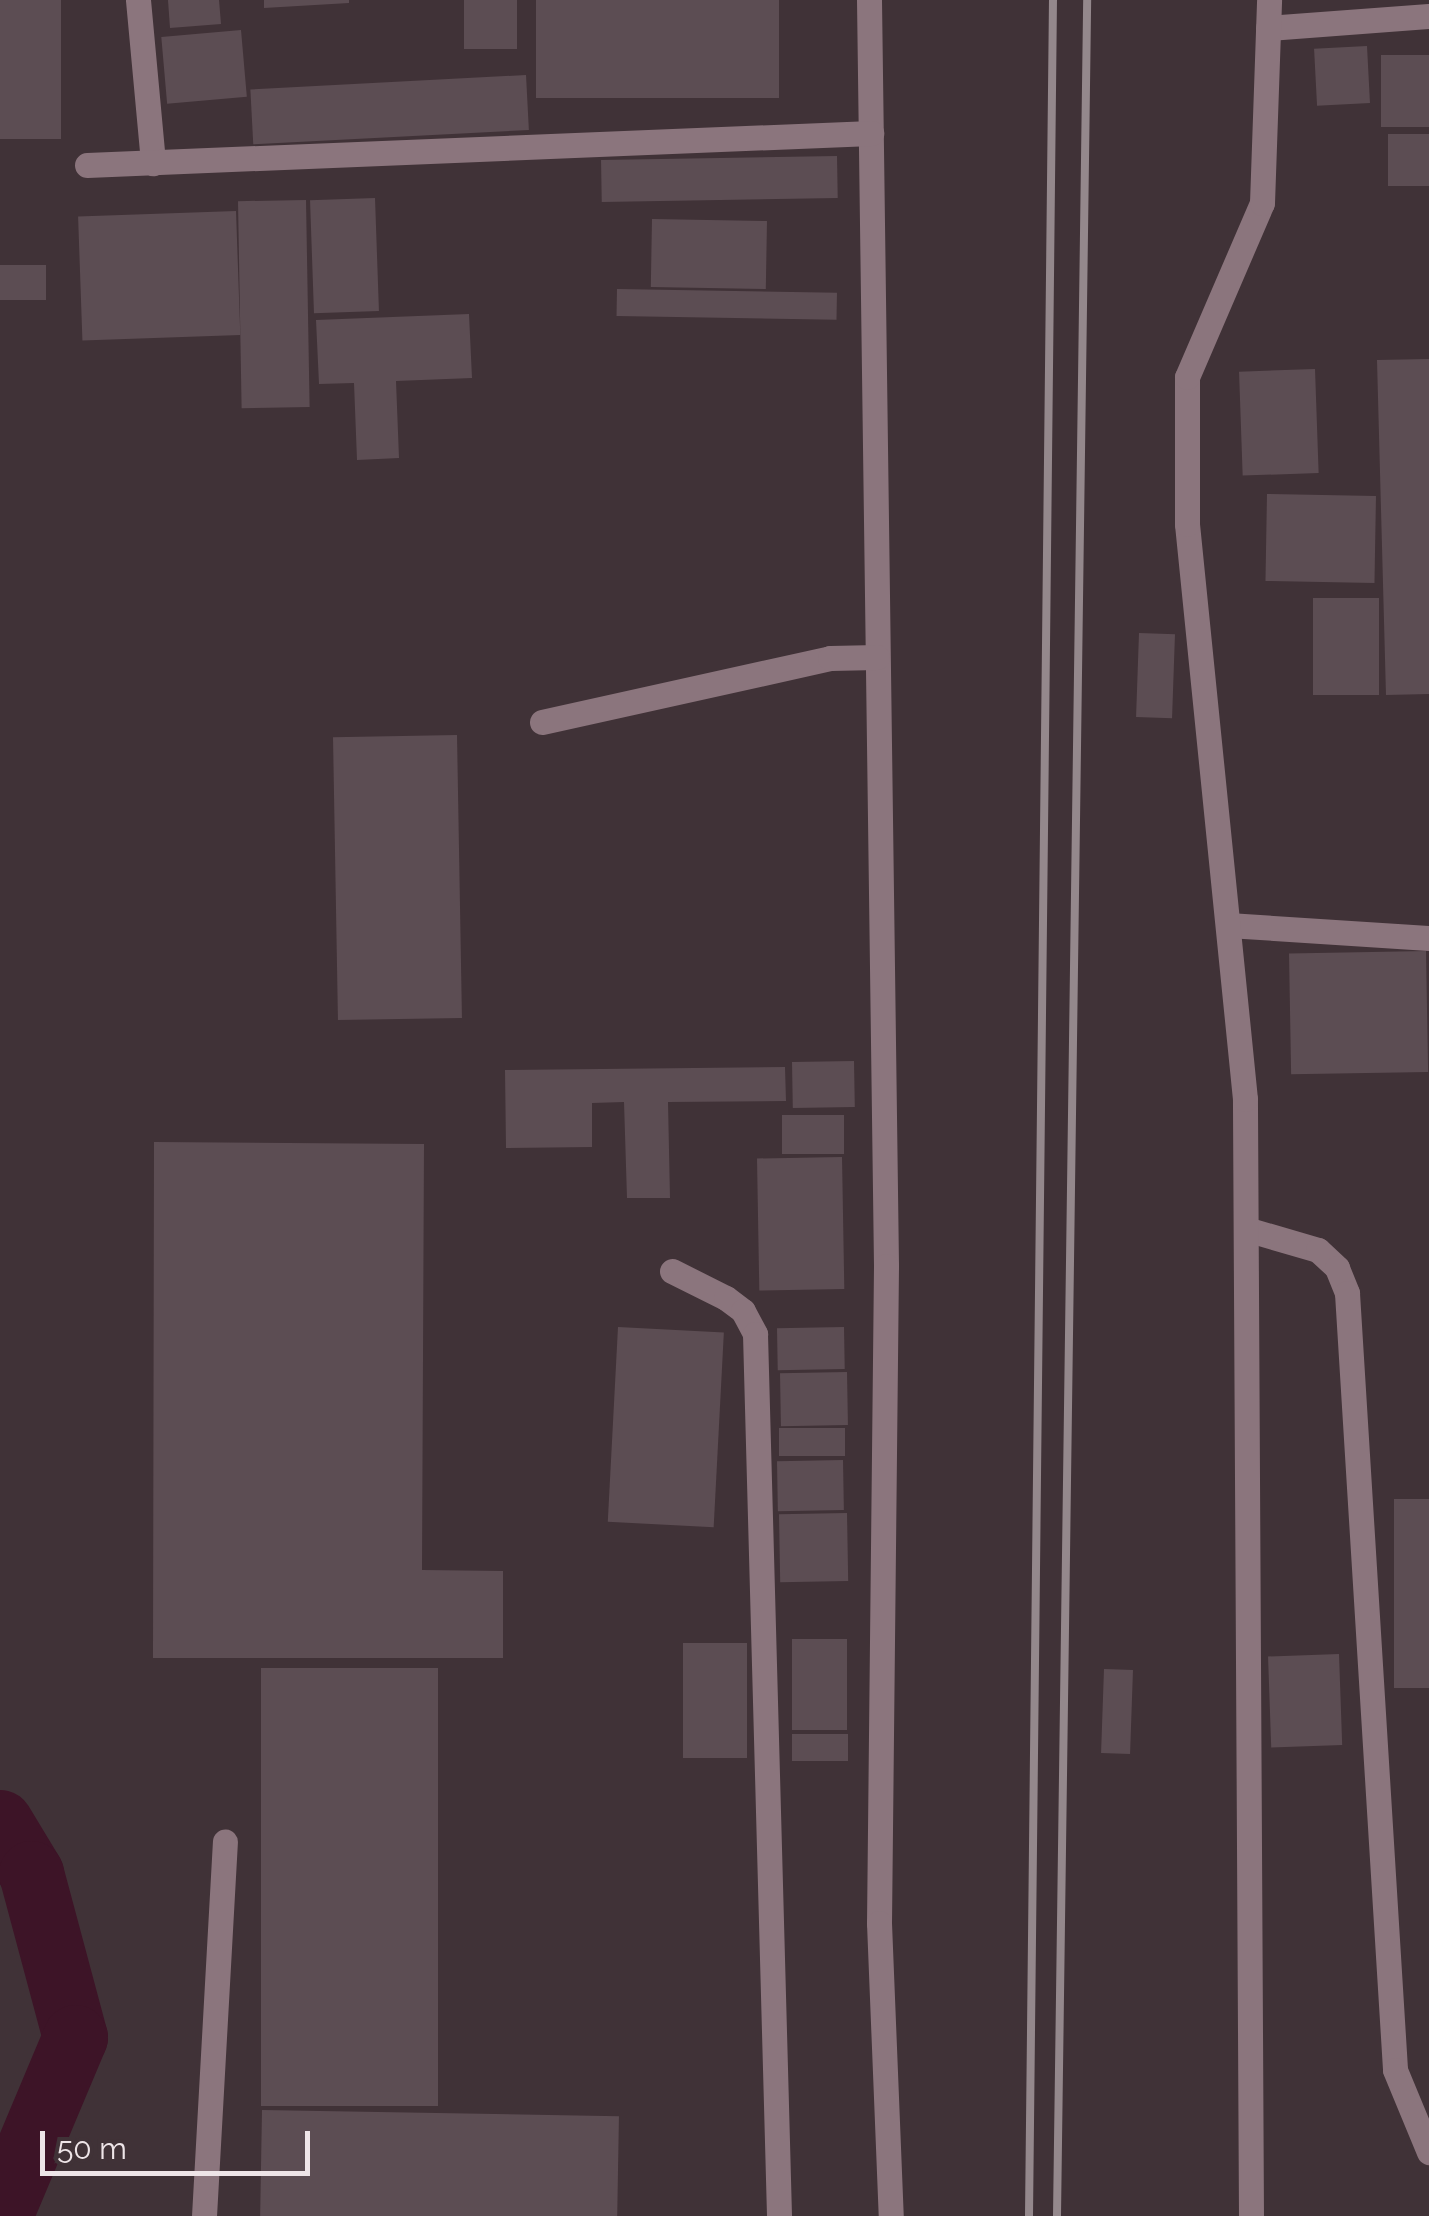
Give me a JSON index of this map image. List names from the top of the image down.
{
  "scale_bar": "50 m"
}
